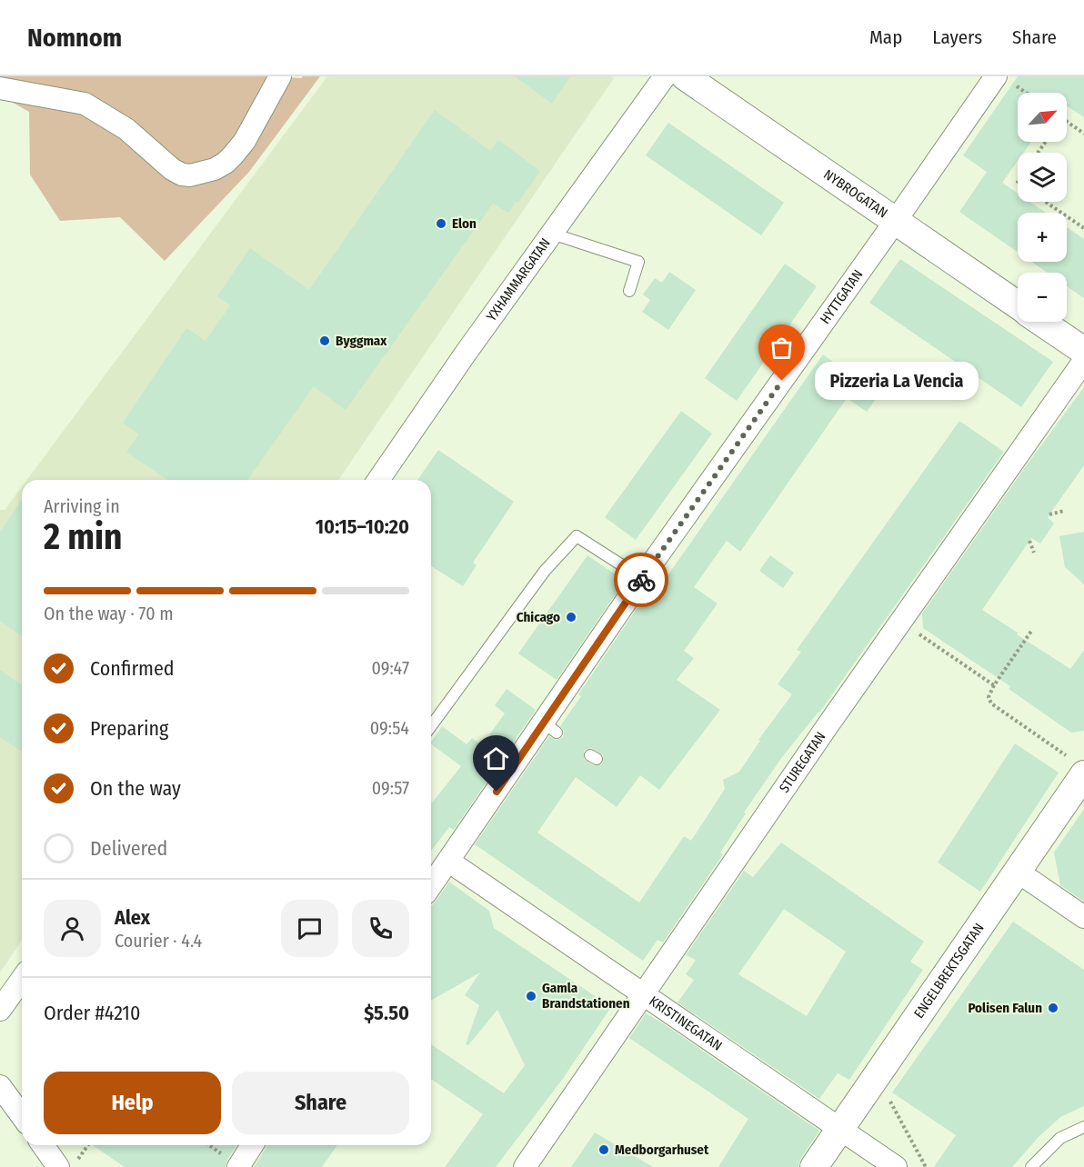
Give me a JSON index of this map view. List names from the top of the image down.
{
  "streets": {
    "street": [
      "NYBROGATAN",
      "YXHAMMARGATAN",
      "HYTTGATAN",
      "STUREGATAN",
      "ENGELBREKTSGATAN",
      "KRISTINEGATAN"
    ]
  },
  "crossings": [
    ["NYBROGATAN", "HYTTGATAN"],
    ["HYTTGATAN", "KRISTINEGATAN"],
    ["STUREGATAN", "KRISTINEGATAN"],
    ["ENGELBREKTSGATAN", "KRISTINEGATAN"]
  ],
  "places": [
    "Elon",
    "Byggmax",
    "Pizzeria La Vencia",
    "Chicago",
    "Gamla Brandstationen",
    "Polisen Falun",
    "Medborgarhuset"
  ],
  "north": "top right",
  "page": {
    "header": "Nomnom",
    "nav": ["Map", "Layers", "Share"],
    "map_buttons": ["+", "−"],
    "bubble": "Pizzeria La Vencia",
    "heading": ["2 min", "Arriving in", "10:15–10:20"],
    "panel": [
      "Alex",
      "Courier · 4.4",
      "Order #4210",
      "$5.50"
    ],
    "bar": "On the way · 70 m",
    "list": [
      ["Confirmed", "09:47"],
      ["Preparing", "09:54"],
      ["On the way", "09:57"],
      "Delivered"
    ],
    "buttons": ["Help", "Share"]
  }
}
